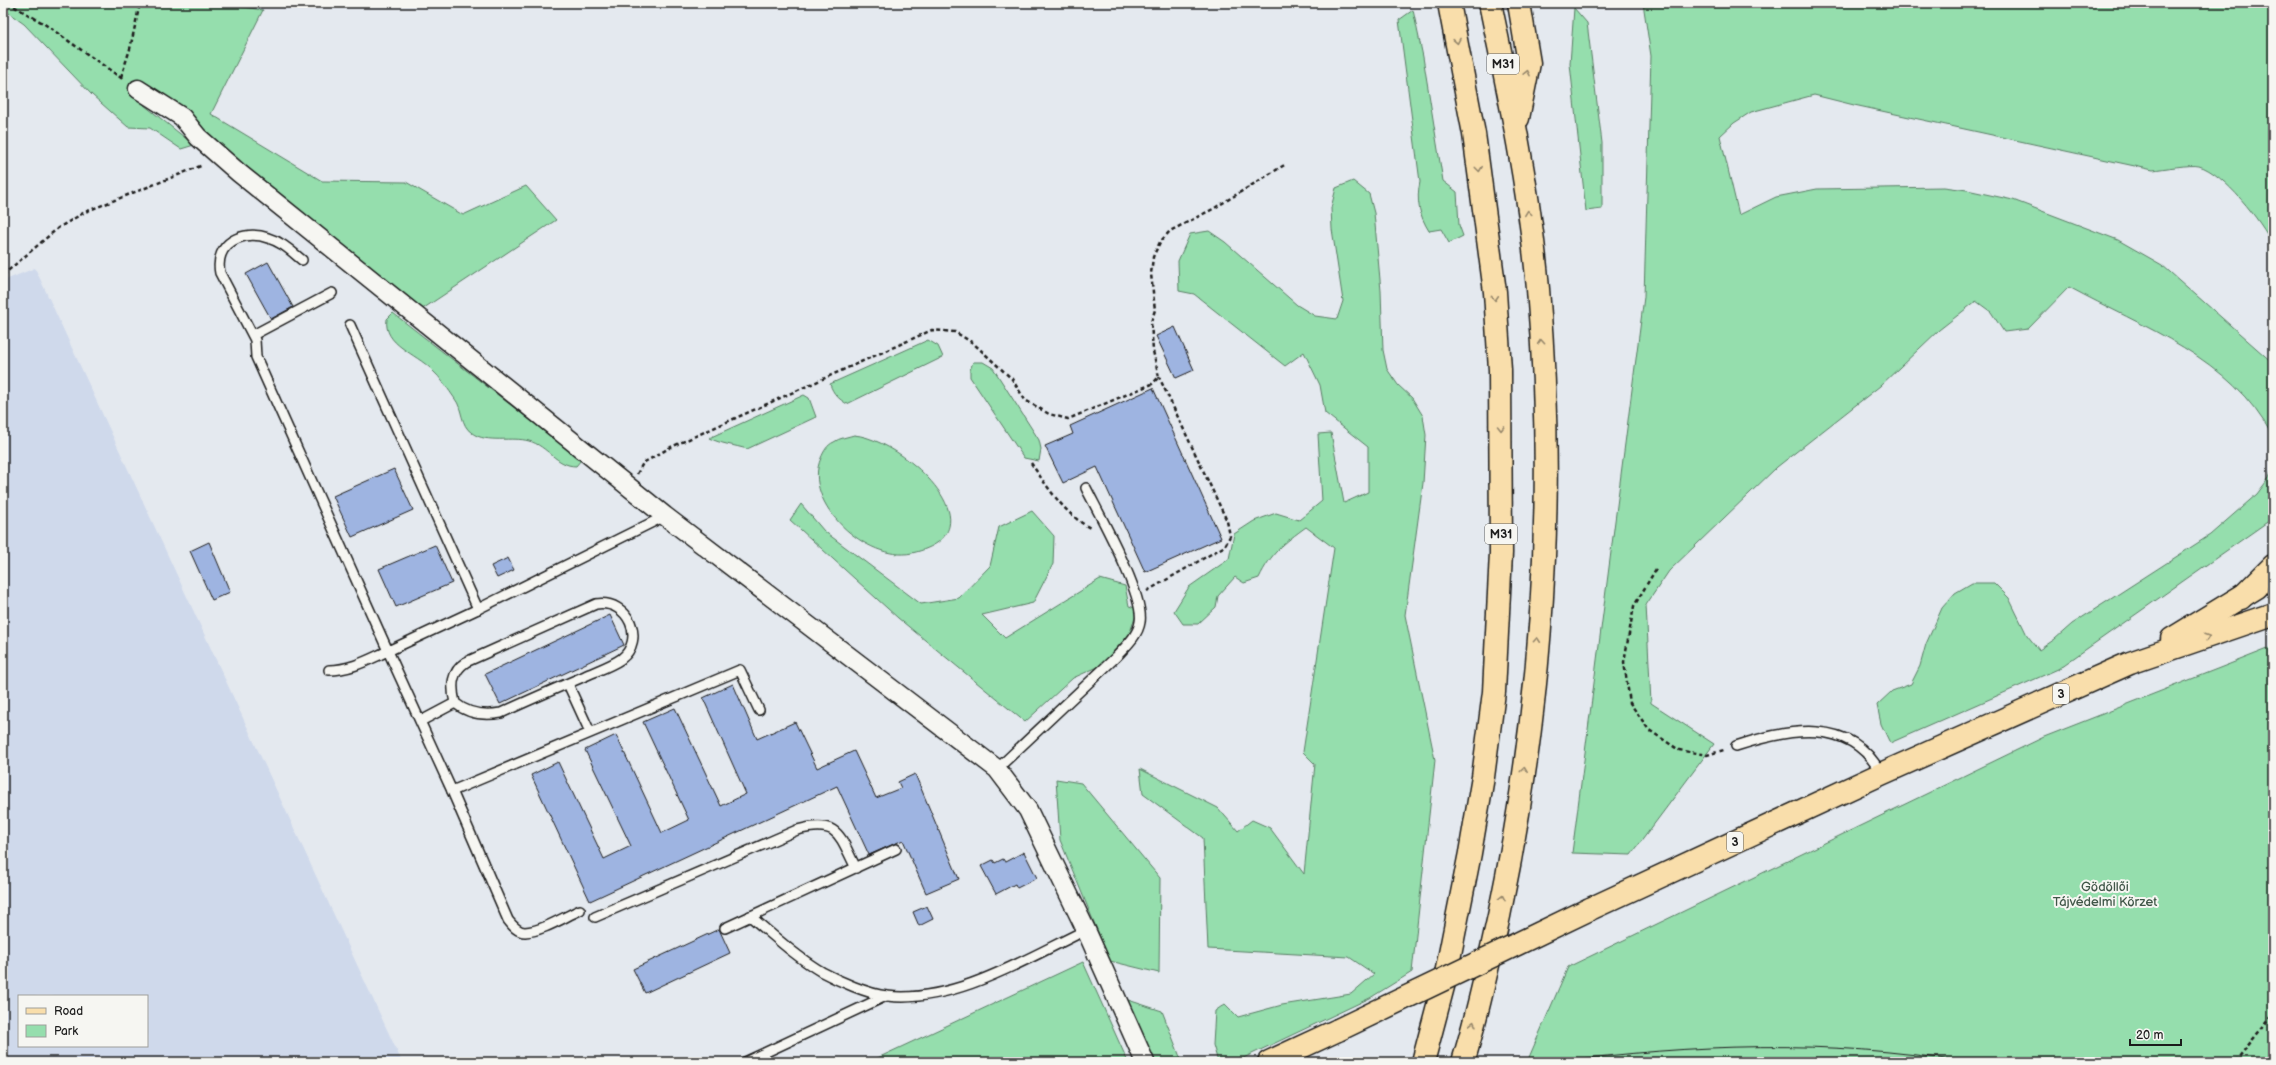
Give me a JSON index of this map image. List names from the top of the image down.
{
  "streets": {
    "main road": ["M31", "3"]
  },
  "parks": ["Gödöllői Tájvédelmi Körzet"],
  "legend": ["Road", "Park"],
  "scale_bar": "20 m"
}
